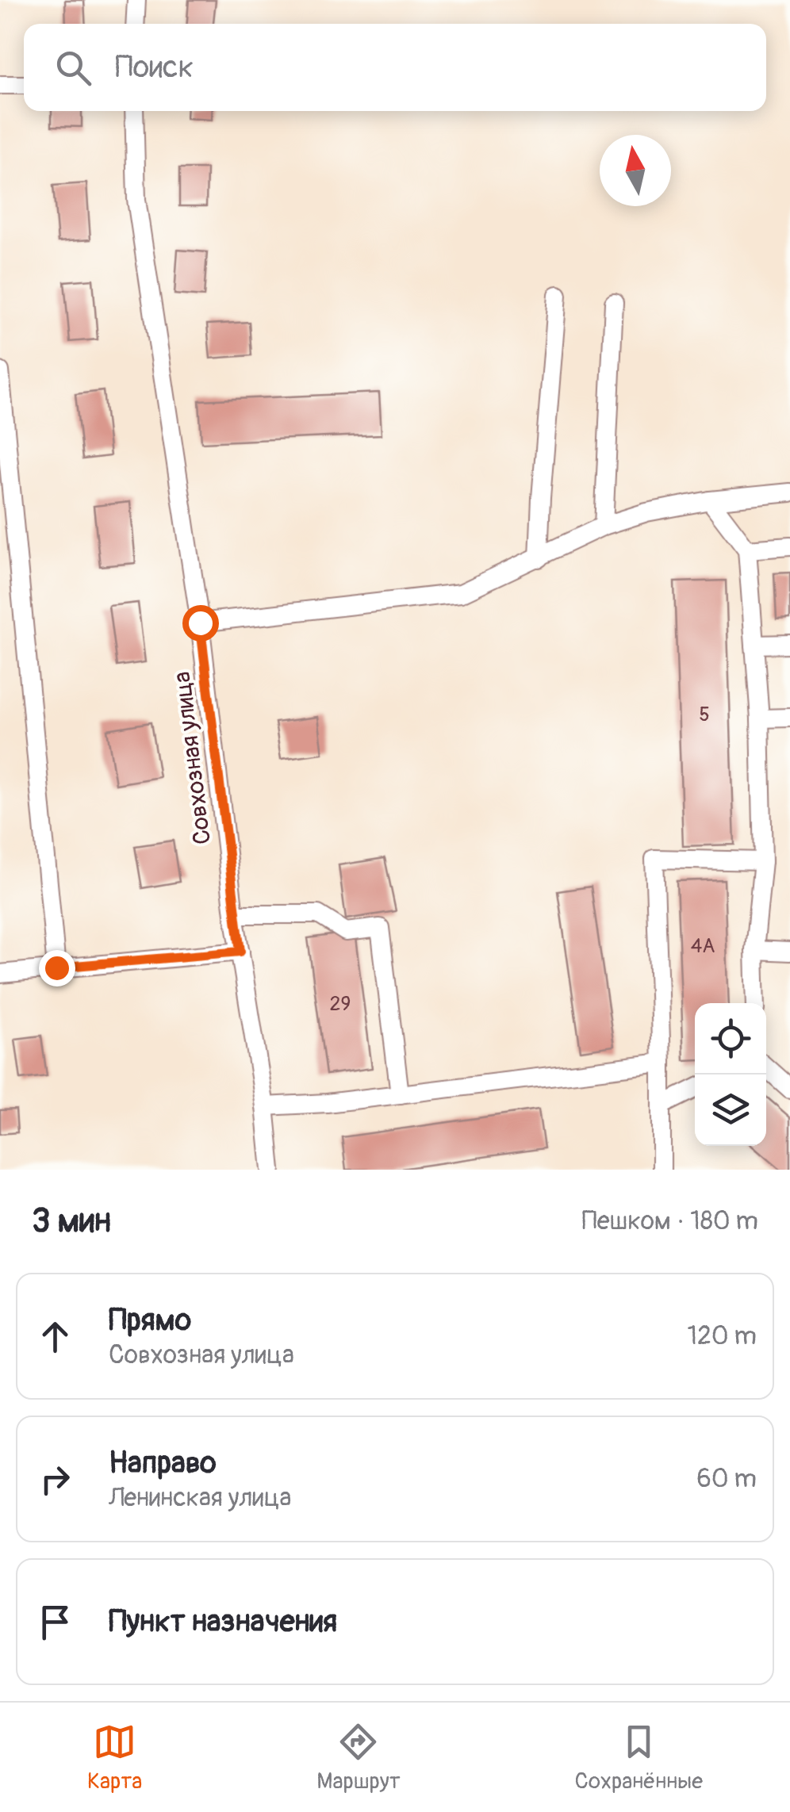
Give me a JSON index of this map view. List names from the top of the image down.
{
  "streets": {
    "street": ["Совхозная улица"]
  },
  "house_numbers": ["5", "4А", "29"],
  "north": "top",
  "page": {
    "search": "Поиск",
    "heading": ["3 мин", "Пешком · 180 m"],
    "list": [
      ["Прямо", "Совхозная улица", "120 m"],
      ["Направо", "Ленинская улица", "60 m"],
      "Пункт назначения"
    ],
    "nav": ["Карта", "Маршрут", "Сохранённые"]
  }
}
